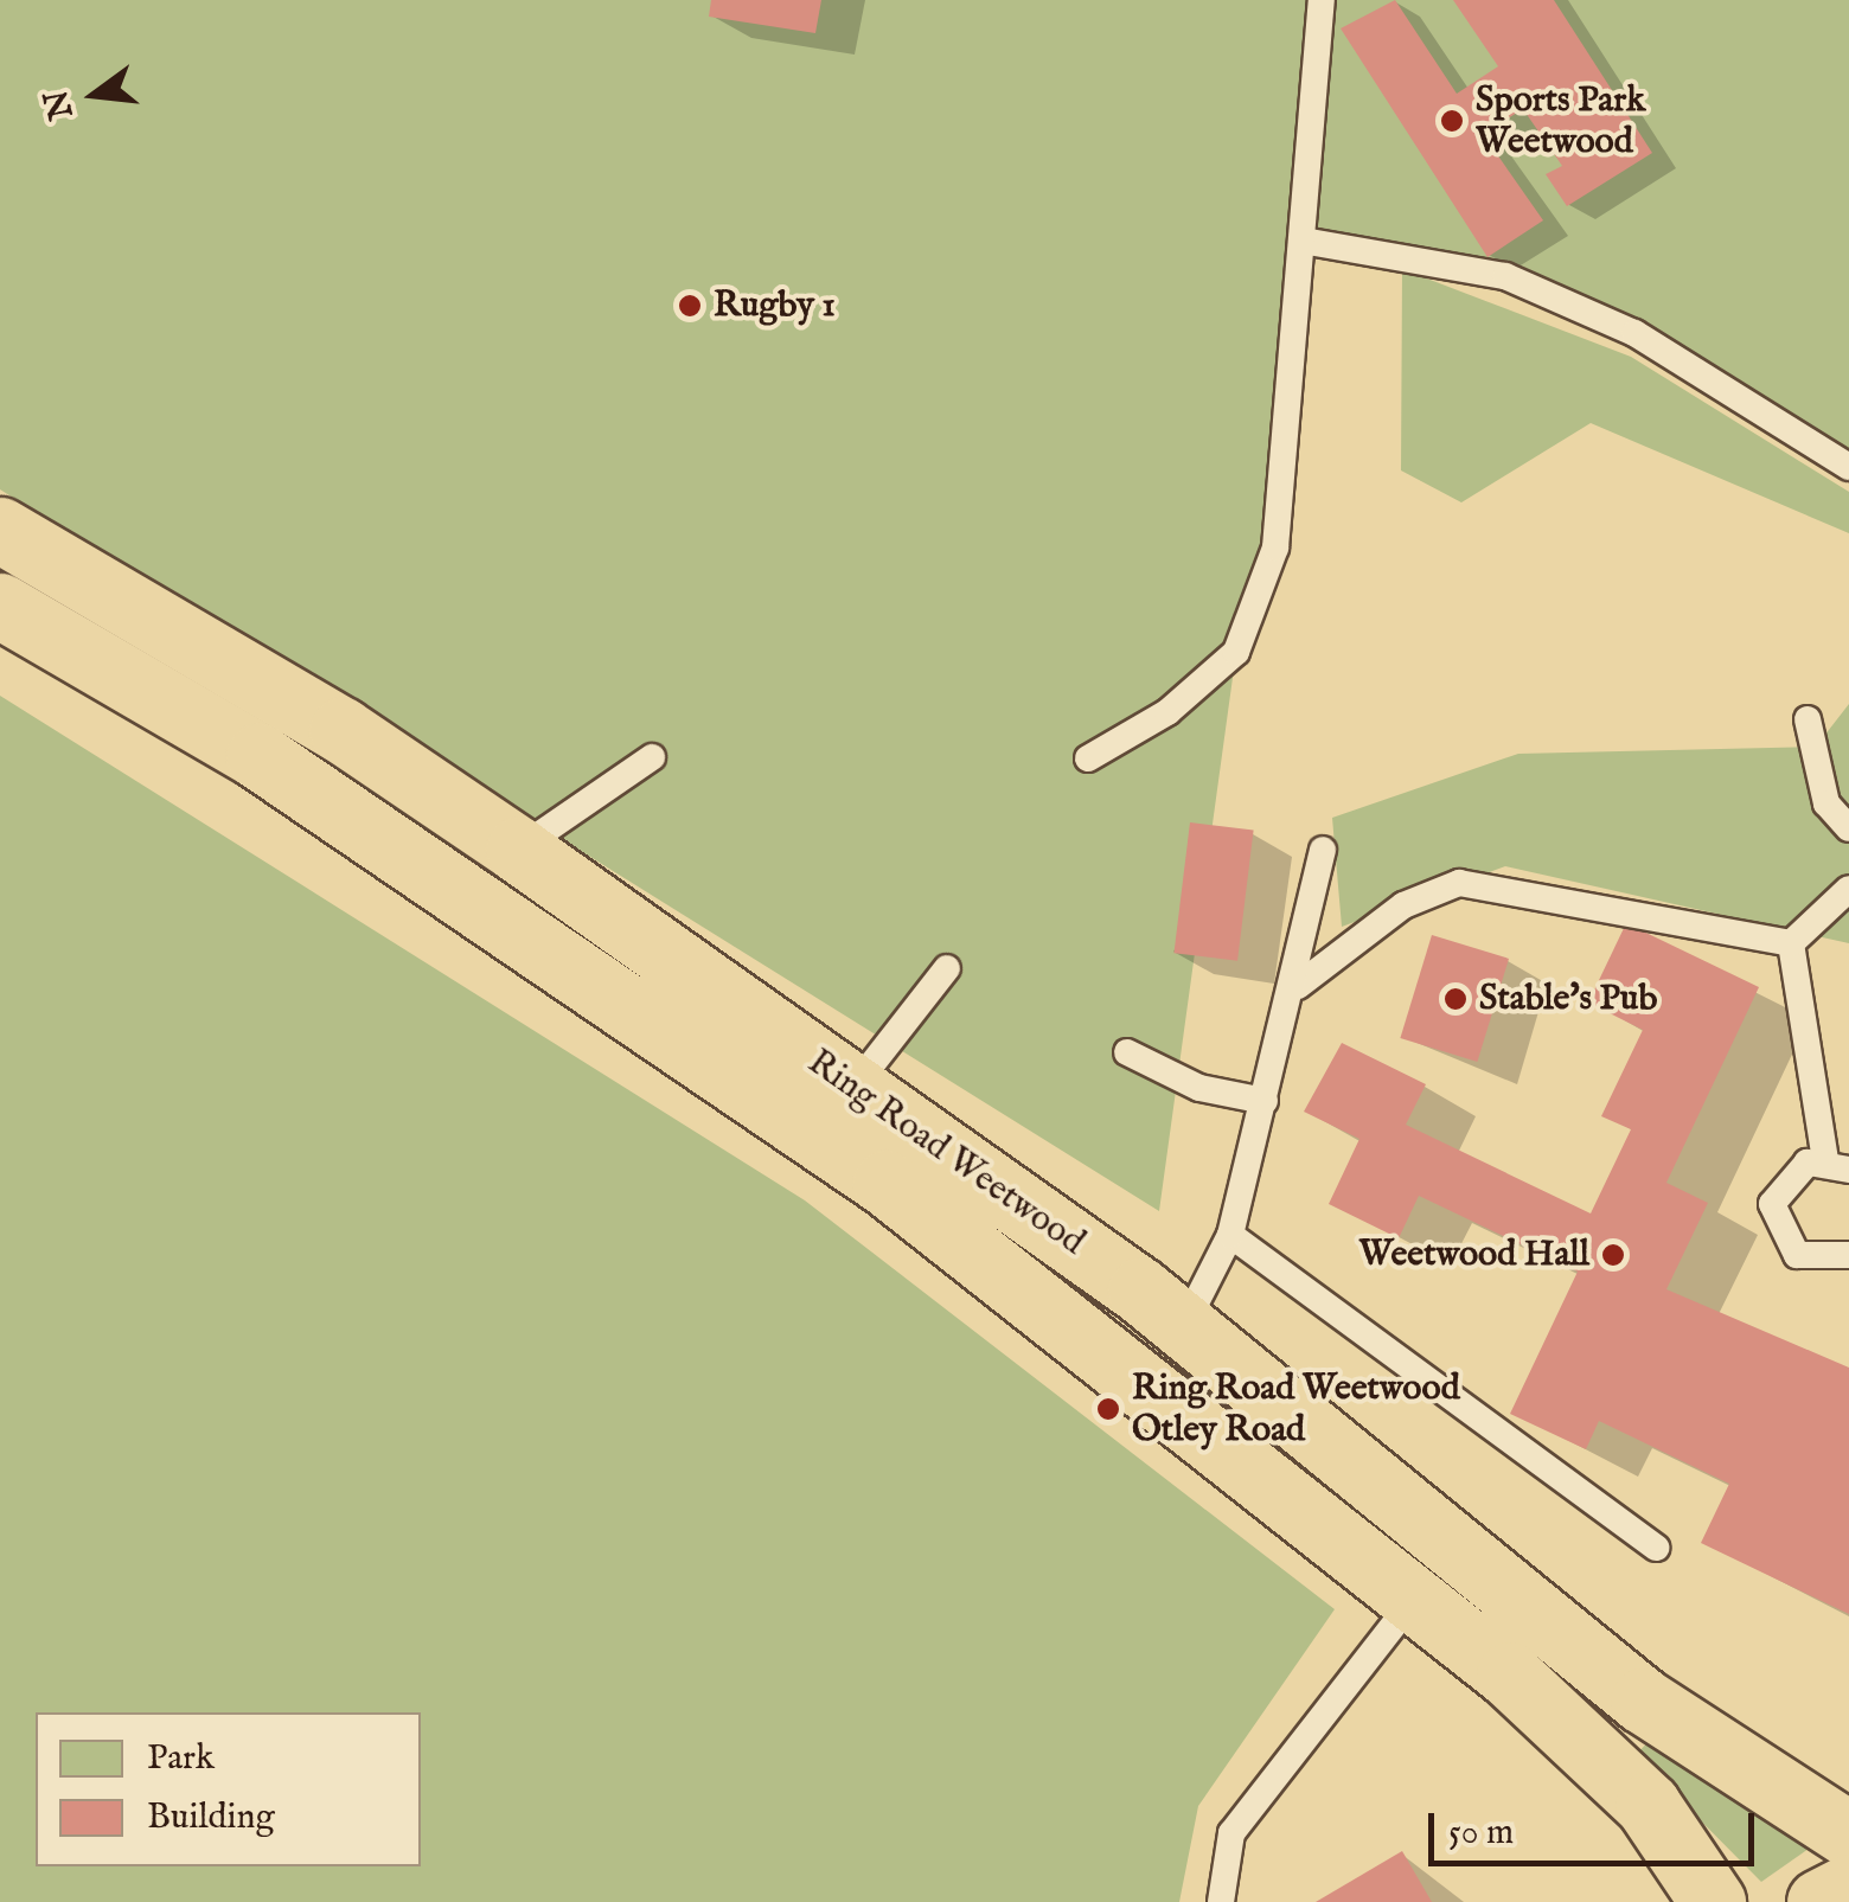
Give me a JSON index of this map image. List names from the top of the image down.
{
  "streets": {
    "highway": ["Ring Road Weetwood"]
  },
  "places": [
    "Sports Park Weetwood",
    "Rugby 1",
    "Stable's Pub",
    "Weetwood Hall",
    "Ring Road Weetwood Otley Road"
  ],
  "legend": ["Park", "Building"],
  "scale_bar": "50 m",
  "north": "left"
}
